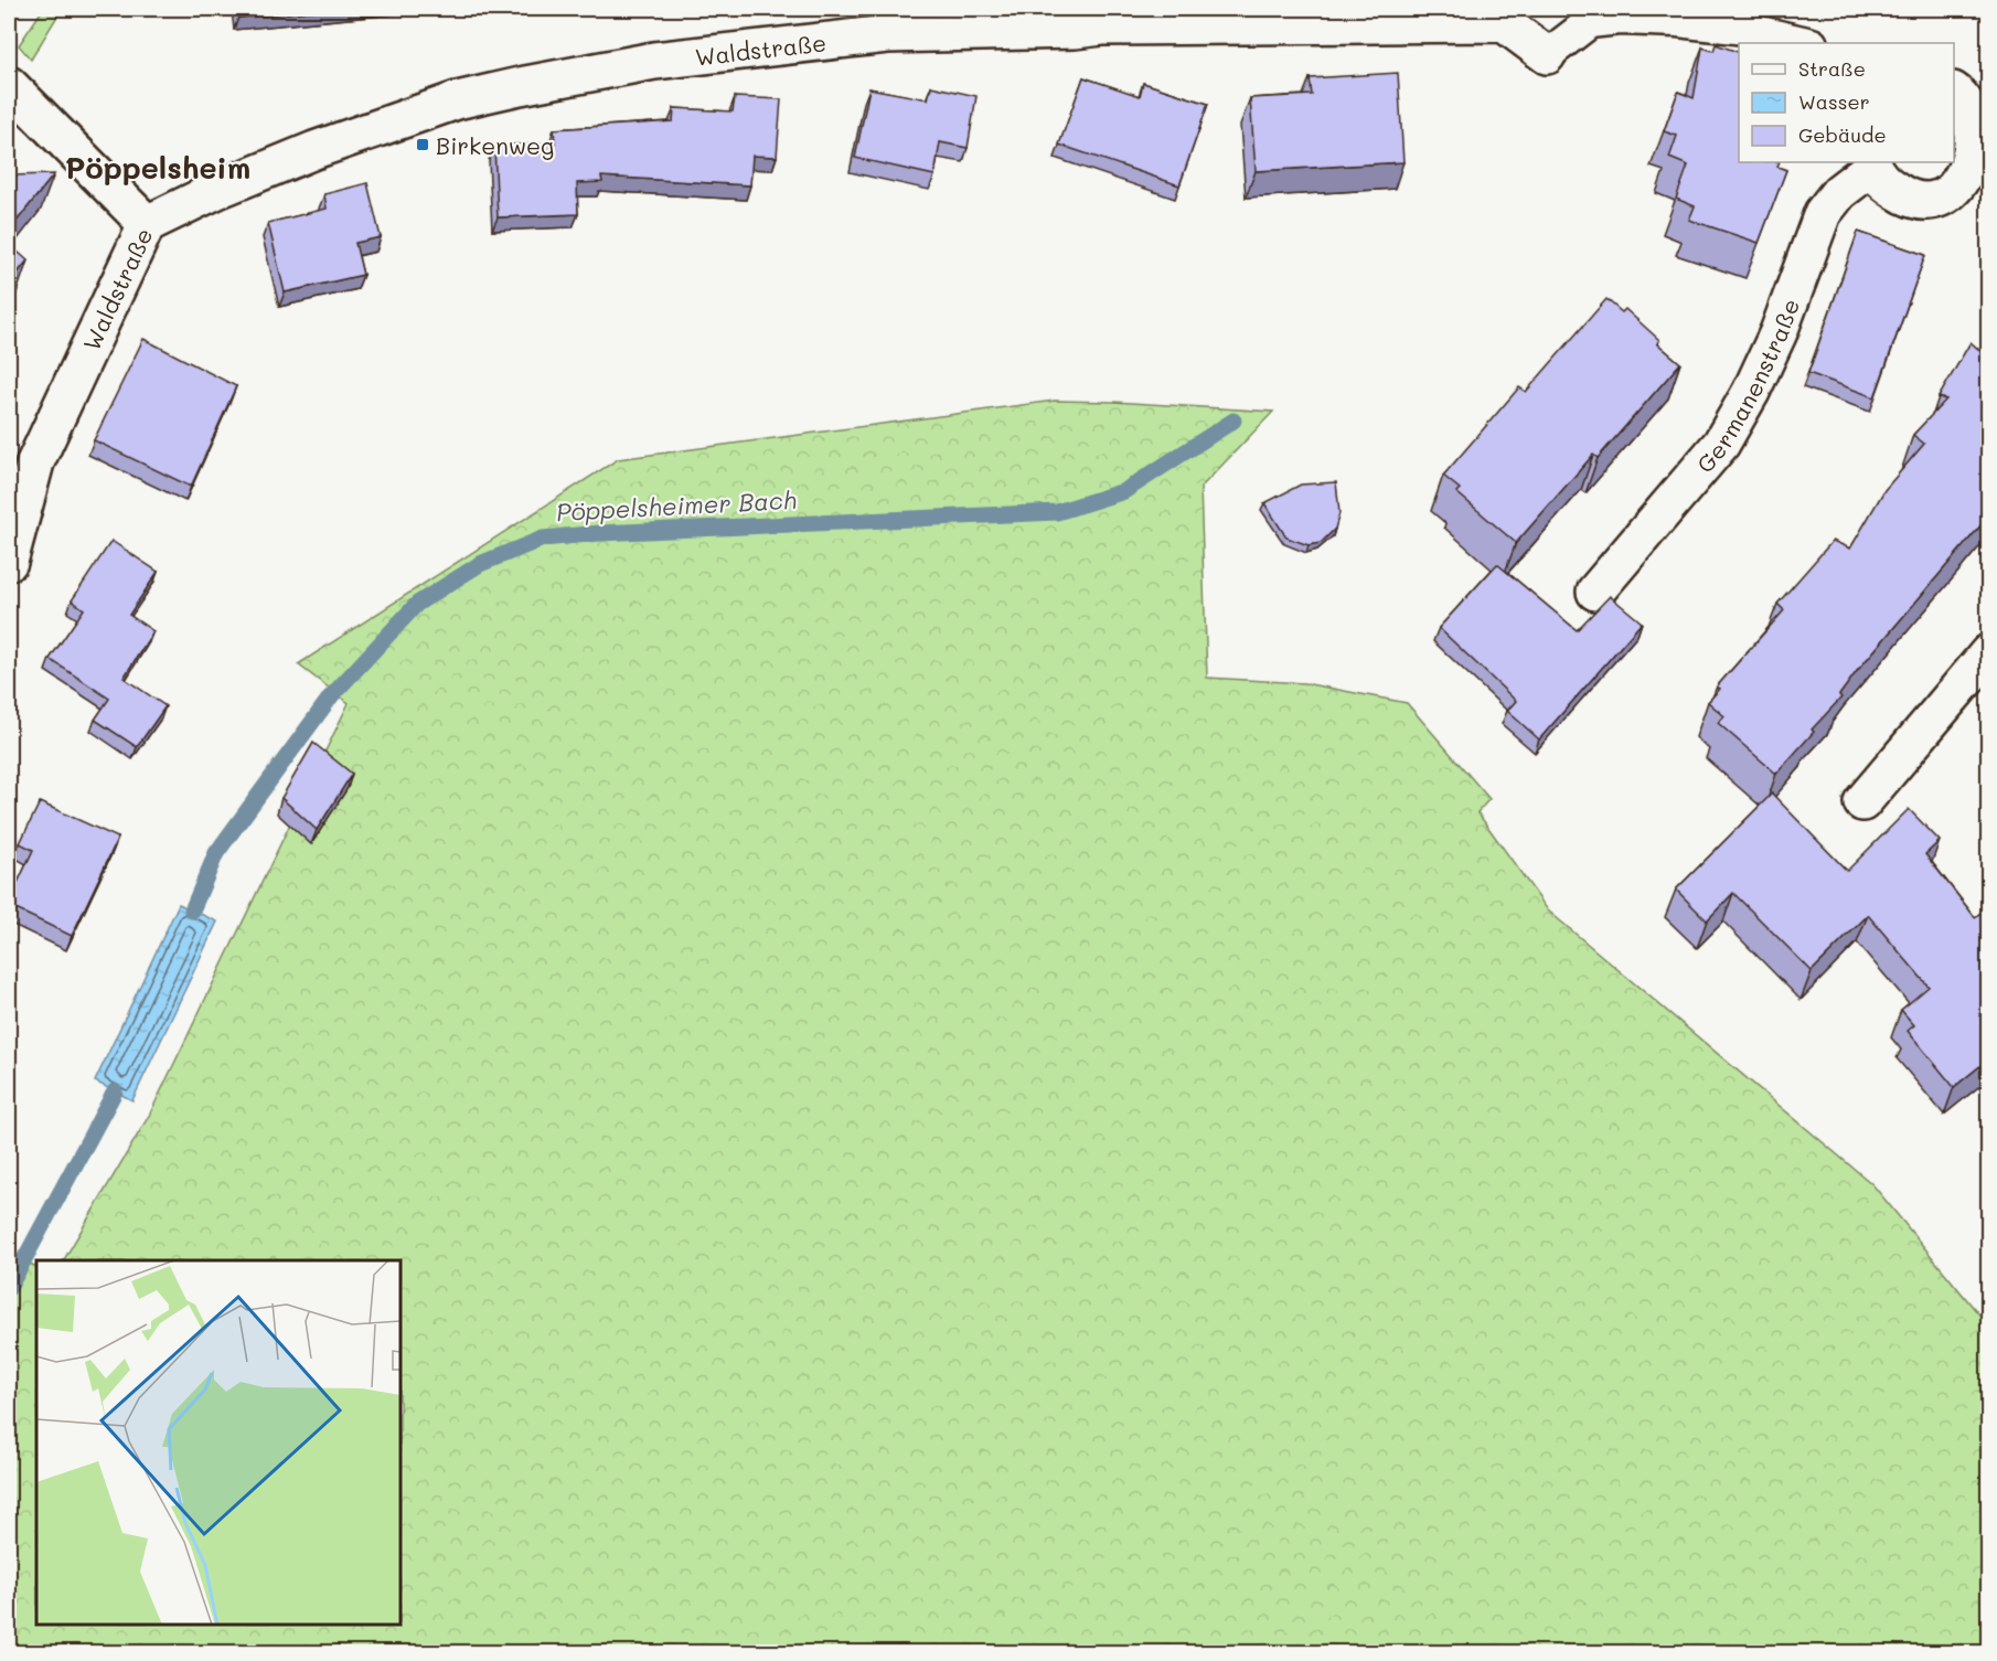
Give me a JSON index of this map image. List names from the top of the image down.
{
  "streets": {
    "street": ["Waldstraße", "Germanenstraße"]
  },
  "districts": ["Pöppelsheim"],
  "water": ["Pöppelsheimer Bach"],
  "places": {
    "transit": ["Birkenweg"]
  },
  "legend": ["Straße", "Wasser", "Gebäude"]
}
